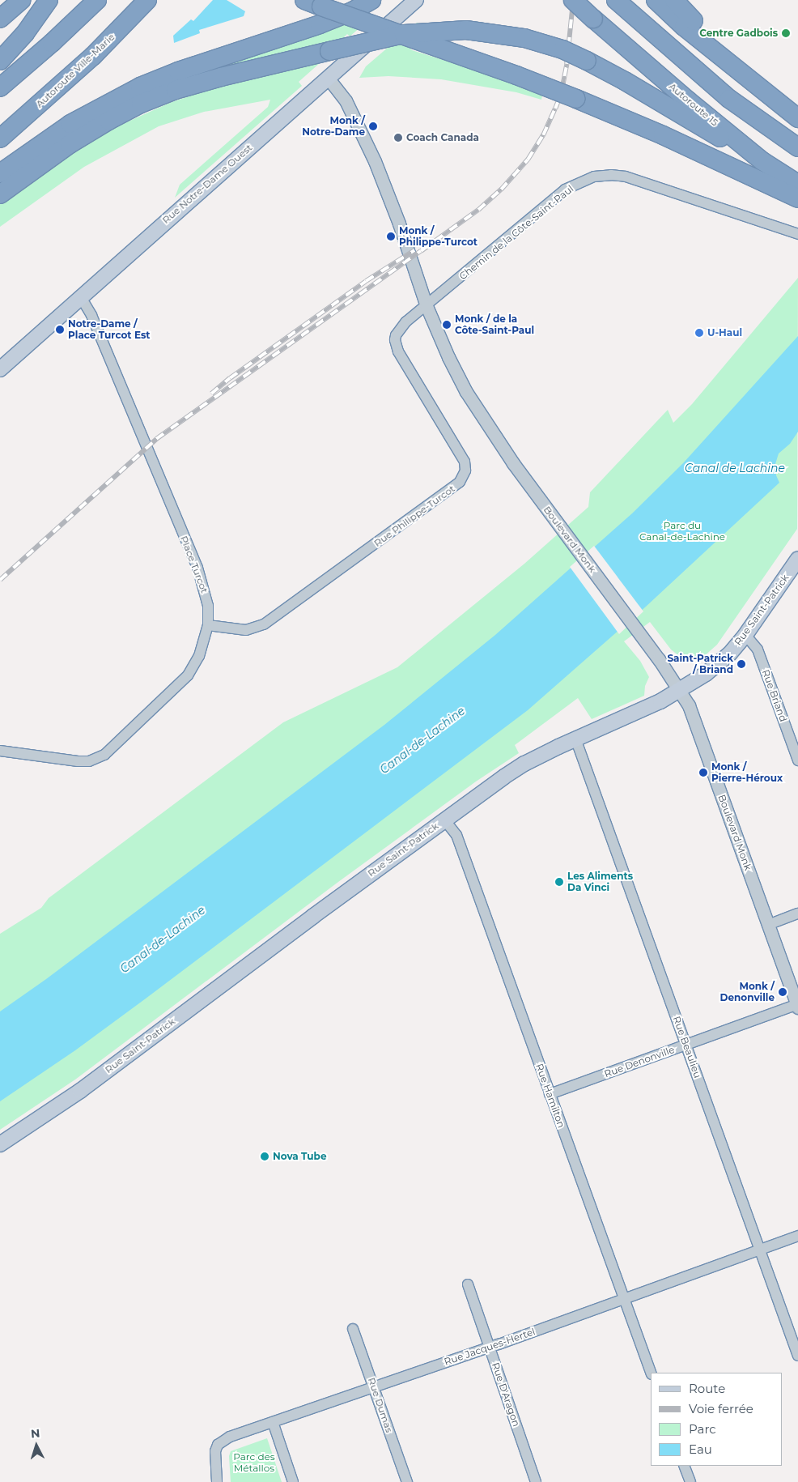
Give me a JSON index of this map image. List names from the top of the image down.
{
  "streets": {
    "highway": ["Autoroute Ville-Marie", "Autoroute 15"],
    "main road": ["Rue Notre-Dame Ouest", "Rue Saint-Patrick"],
    "street": [
      "Chemin de la Côte-Saint-Paul",
      "Rue Philippe-Turcot",
      "Boulevard Monk",
      "Place Turcot",
      "Rue Briand",
      "Rue Beaulieu",
      "Rue Denonville",
      "Rue Hamilton",
      "Rue Jacques-Hertel",
      "Rue D'Aragon",
      "Rue Dumas"
    ]
  },
  "crossings": [
    ["Rue Notre-Dame Ouest", "Boulevard Monk"],
    ["Rue Notre-Dame Ouest", "Place Turcot"],
    ["Chemin de la Côte-Saint-Paul", "Rue Philippe-Turcot"],
    ["Chemin de la Côte-Saint-Paul", "Boulevard Monk"],
    ["Rue Philippe-Turcot", "Boulevard Monk"],
    ["Rue Philippe-Turcot", "Place Turcot"],
    ["Boulevard Monk", "Rue Saint-Patrick"],
    ["Boulevard Monk", "Rue Denonville"],
    ["Rue Saint-Patrick", "Rue Briand"],
    ["Rue Saint-Patrick", "Rue Beaulieu"],
    ["Rue Saint-Patrick", "Rue Hamilton"],
    ["Rue Beaulieu", "Rue Denonville"],
    ["Rue Beaulieu", "Rue Jacques-Hertel"],
    ["Rue Denonville", "Rue Hamilton"],
    ["Rue Hamilton", "Rue Jacques-Hertel"],
    ["Rue Jacques-Hertel", "Rue D'Aragon"],
    ["Rue Jacques-Hertel", "Rue Dumas"]
  ],
  "water": ["Canal de Lachine", "Canal-de-Lachine"],
  "parks": ["Parc du Canal-de-Lachine", "Parc des Métallos"],
  "places": [
    "Centre Gadbois",
    "Monk / Notre-Dame",
    "Coach Canada",
    "Monk / Philippe-Turcot",
    "Monk / de la Côte-Saint-Paul",
    "Notre-Dame / Place Turcot Est",
    "U-Haul",
    "Saint-Patrick / Briand",
    "Monk / Pierre-Héroux",
    "Les Aliments Da Vinci",
    "Monk / Denonville",
    "Nova Tube"
  ],
  "legend": [
    "Route",
    "Voie ferrée",
    "Parc",
    "Eau"
  ],
  "north": "top"
}
